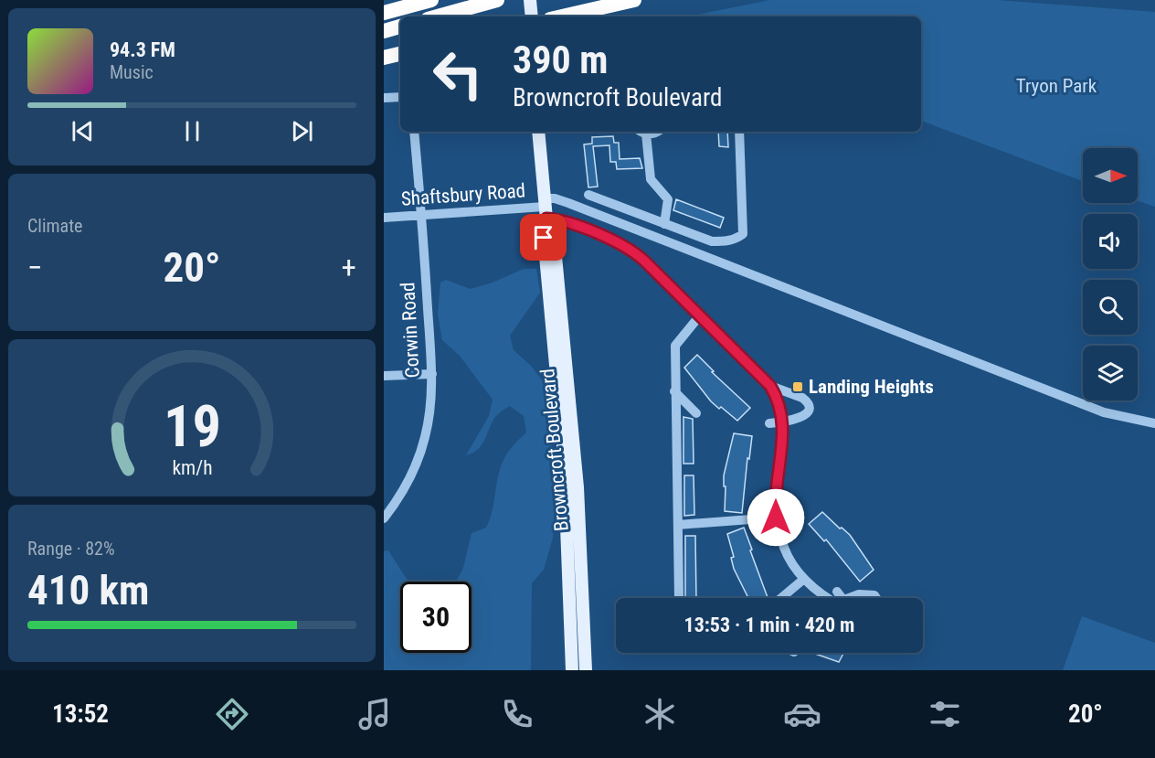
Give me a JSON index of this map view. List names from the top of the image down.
{
  "streets": {
    "main road": ["Browncroft Boulevard"],
    "street": ["Shaftsbury Road", "Corwin Road"]
  },
  "crossings": [
    ["Shaftsbury Road", "Corwin Road"],
    ["Shaftsbury Road", "Browncroft Boulevard"]
  ],
  "parks": ["Tryon Park"],
  "places": {
    "transit": ["Landing Heights"]
  },
  "north": "right",
  "page": {
    "turn": ["390 m", "Browncroft Boulevard"],
    "song": ["94.3 FM", "Music"],
    "tile": [
      "Climate",
      ["Range · 82%", "410 km"]
    ],
    "heat": ["−", "20°", "+"],
    "limit": "30",
    "trip": "13:53 · 1 min · 420 m",
    "tabs": ["13:52", "20°"],
    "gauge": ["19", "km/h"]
  }
}
